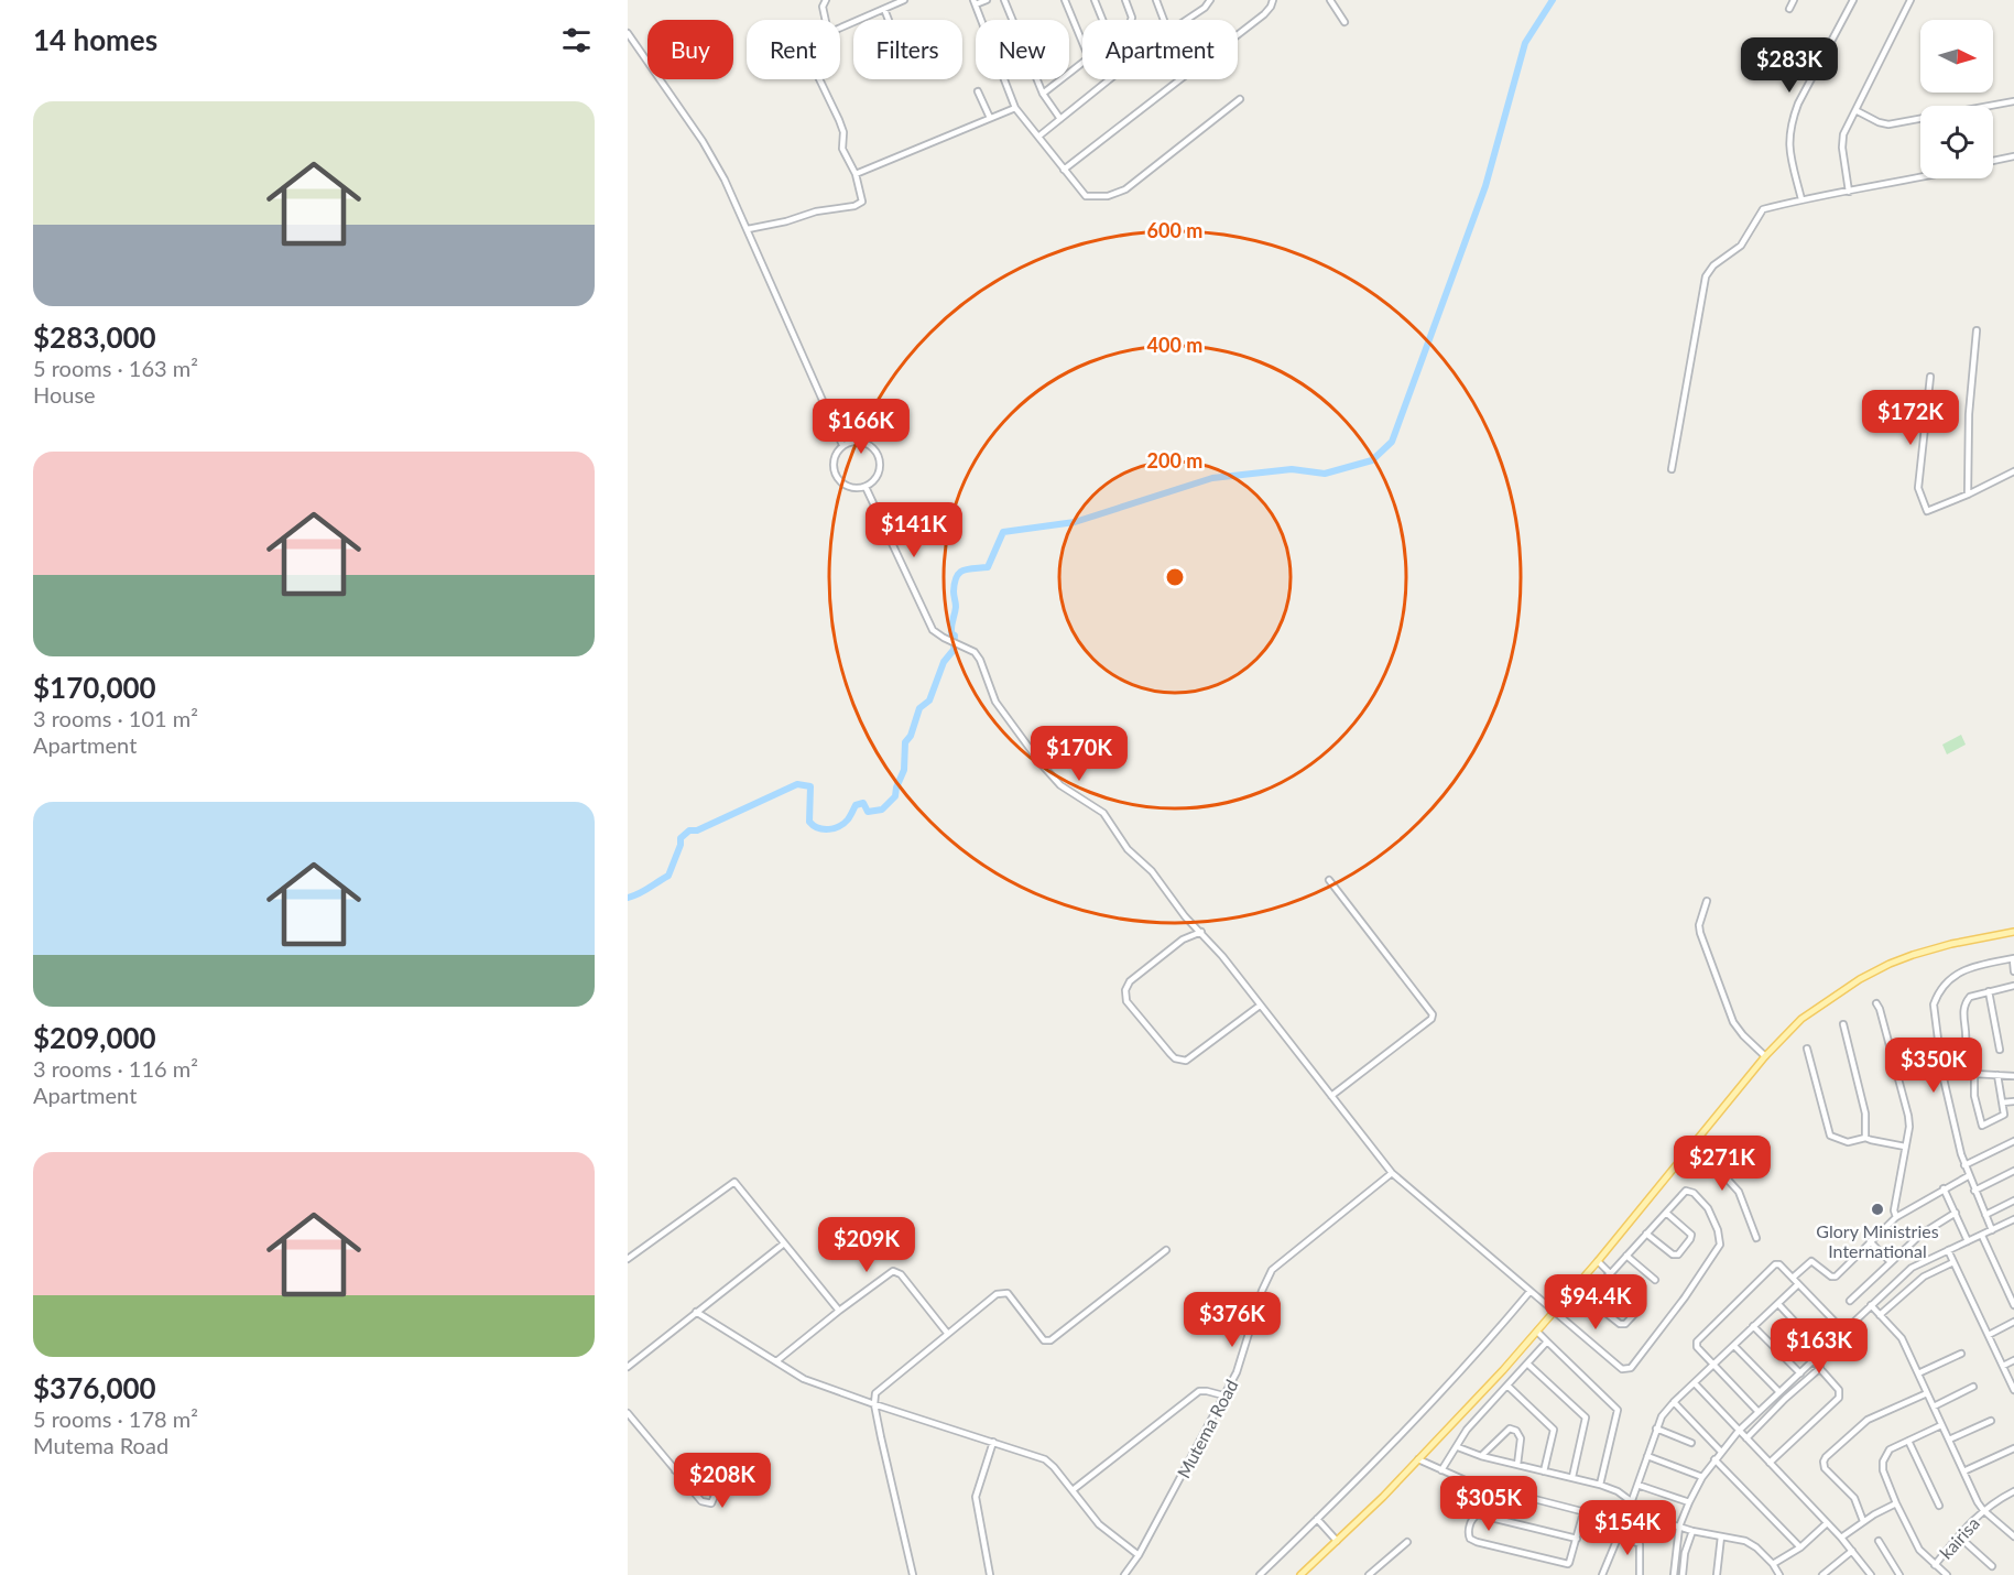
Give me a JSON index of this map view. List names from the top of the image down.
{
  "streets": {
    "street": ["Mutema Road", "kairisa"]
  },
  "places": ["Glory Ministries International"],
  "north": "right",
  "page": {
    "heading": "14 homes",
    "chip": [
      "Buy",
      "Rent",
      "Filters",
      "New",
      "Apartment"
    ],
    "price": [
      "$283K",
      "$172K",
      "$166K",
      "$141K",
      "$170K",
      "$350K",
      "$271K",
      "$209K",
      "$94.4K",
      "$376K",
      "$163K",
      "$208K",
      "$305K",
      "$154K"
    ],
    "list": [
      {
        "name": "$283,000",
        "note": "5 rooms · 163 m² · House"
      },
      {
        "name": "$170,000",
        "note": "3 rooms · 101 m² · Apartment"
      },
      {
        "name": "$209,000",
        "note": "3 rooms · 116 m² · Apartment"
      },
      {
        "name": "$376,000",
        "note": "5 rooms · 178 m² · Mutema Road"
      }
    ]
  },
  "rings": ["600 m", "400 m", "200 m"]
}
